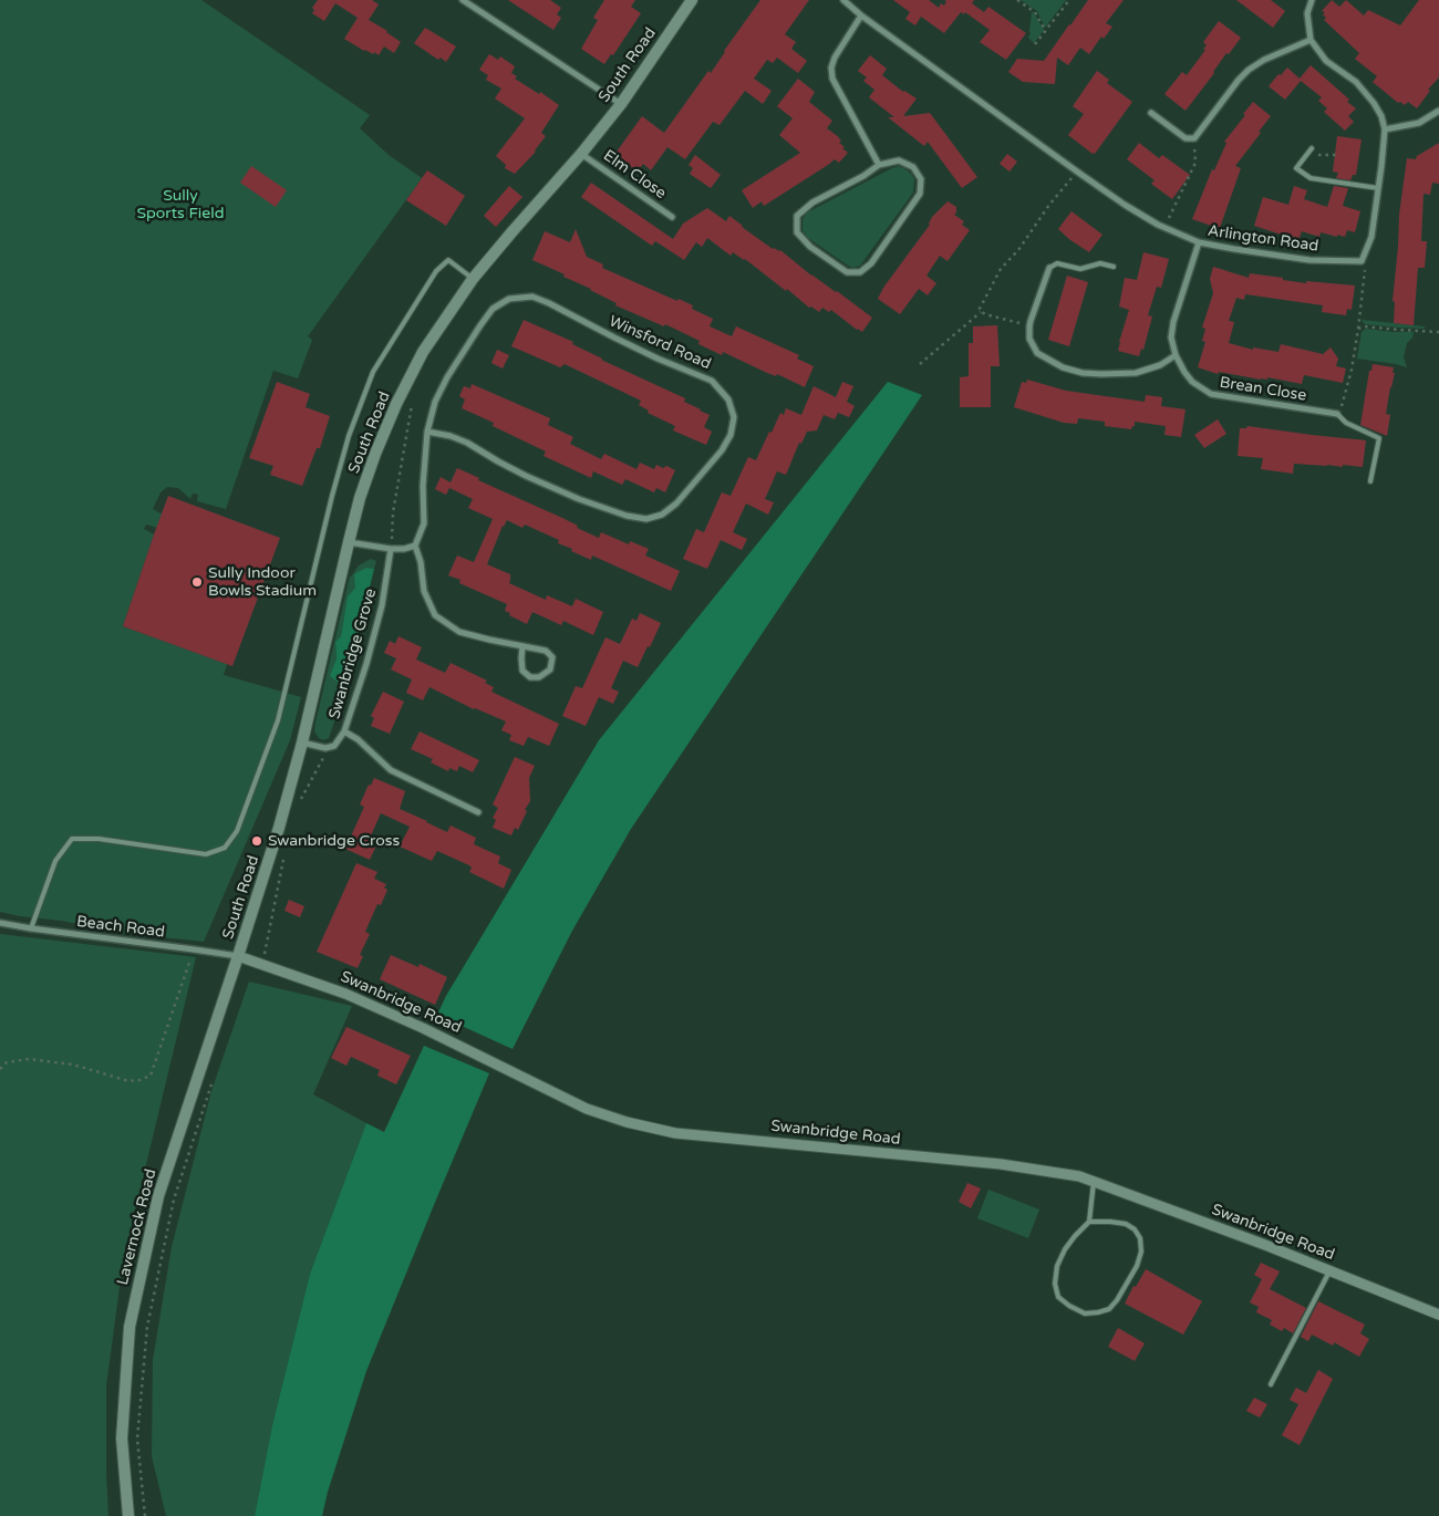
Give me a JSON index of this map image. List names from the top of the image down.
{
  "streets": {
    "main road": ["South Road", "Lavernock Road"],
    "street": [
      "Elm Close",
      "Arlington Road",
      "Winsford Road",
      "Brean Close",
      "Swanbridge Grove",
      "Beach Road",
      "Swanbridge Road"
    ]
  },
  "crossings": [
    ["South Road", "Elm Close"],
    ["South Road", "Beach Road"],
    ["South Road", "Swanbridge Road"],
    ["South Road", "Lavernock Road"],
    ["Beach Road", "Swanbridge Road"],
    ["Beach Road", "Lavernock Road"],
    ["Swanbridge Road", "Lavernock Road"]
  ],
  "parks": ["Sully Sports Field"],
  "places": ["Sully Indoor Bowls Stadium", "Swanbridge Cross"]
}
